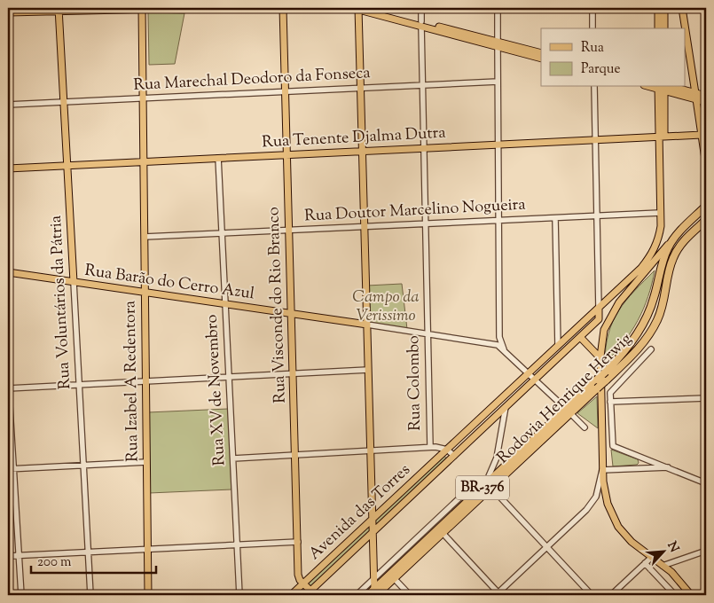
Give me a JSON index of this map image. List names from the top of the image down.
{
  "streets": {
    "highway": ["Rodovia Henrique Herwig", "BR-376"],
    "main road": [
      "Rua Tenente Djalma Dutra",
      "Rua Barão do Cerro Azul",
      "Rua Voluntários da Pátria",
      "Rua Visconde do Rio Branco",
      "Rua Izabel A Redentora",
      "Avenida das Torres"
    ],
    "street": [
      "Rua Marechal Deodoro da Fonseca",
      "Rua Doutor Marcelino Nogueira",
      "Rua Colombo",
      "Rua XV de Novembro"
    ]
  },
  "crossings": [
    ["Rua Marechal Deodoro da Fonseca", "Rua Voluntários da Pátria"],
    ["Rua Marechal Deodoro da Fonseca", "Rua Visconde do Rio Branco"],
    ["Rua Marechal Deodoro da Fonseca", "Rua Izabel A Redentora"],
    ["Rua Marechal Deodoro da Fonseca", "Rua Colombo"],
    ["Rua Tenente Djalma Dutra", "Rua Voluntários da Pátria"],
    ["Rua Tenente Djalma Dutra", "Rua Visconde do Rio Branco"],
    ["Rua Tenente Djalma Dutra", "Rua Izabel A Redentora"],
    ["Rua Tenente Djalma Dutra", "Rua Colombo"],
    ["Rua Tenente Djalma Dutra", "Rua XV de Novembro"],
    ["Rua Doutor Marcelino Nogueira", "Rua Visconde do Rio Branco"],
    ["Rua Doutor Marcelino Nogueira", "Rua Izabel A Redentora"],
    ["Rua Doutor Marcelino Nogueira", "Rua Colombo"],
    ["Rua Doutor Marcelino Nogueira", "Rua XV de Novembro"],
    ["Rua Barão do Cerro Azul", "Rua Voluntários da Pátria"],
    ["Rua Barão do Cerro Azul", "Rua Visconde do Rio Branco"],
    ["Rua Barão do Cerro Azul", "Rua Izabel A Redentora"],
    ["Rua Barão do Cerro Azul", "Rua Colombo"],
    ["Rua Barão do Cerro Azul", "Rua XV de Novembro"],
    ["Rua Barão do Cerro Azul", "Rodovia Henrique Herwig"],
    ["Rua Barão do Cerro Azul", "Avenida das Torres"],
    ["Rua Visconde do Rio Branco", "Avenida das Torres"]
  ],
  "parks": ["Campo da Verissimo"],
  "legend": ["Rua", "Parque"],
  "scale_bar": "200 m",
  "north": "top right"
}
